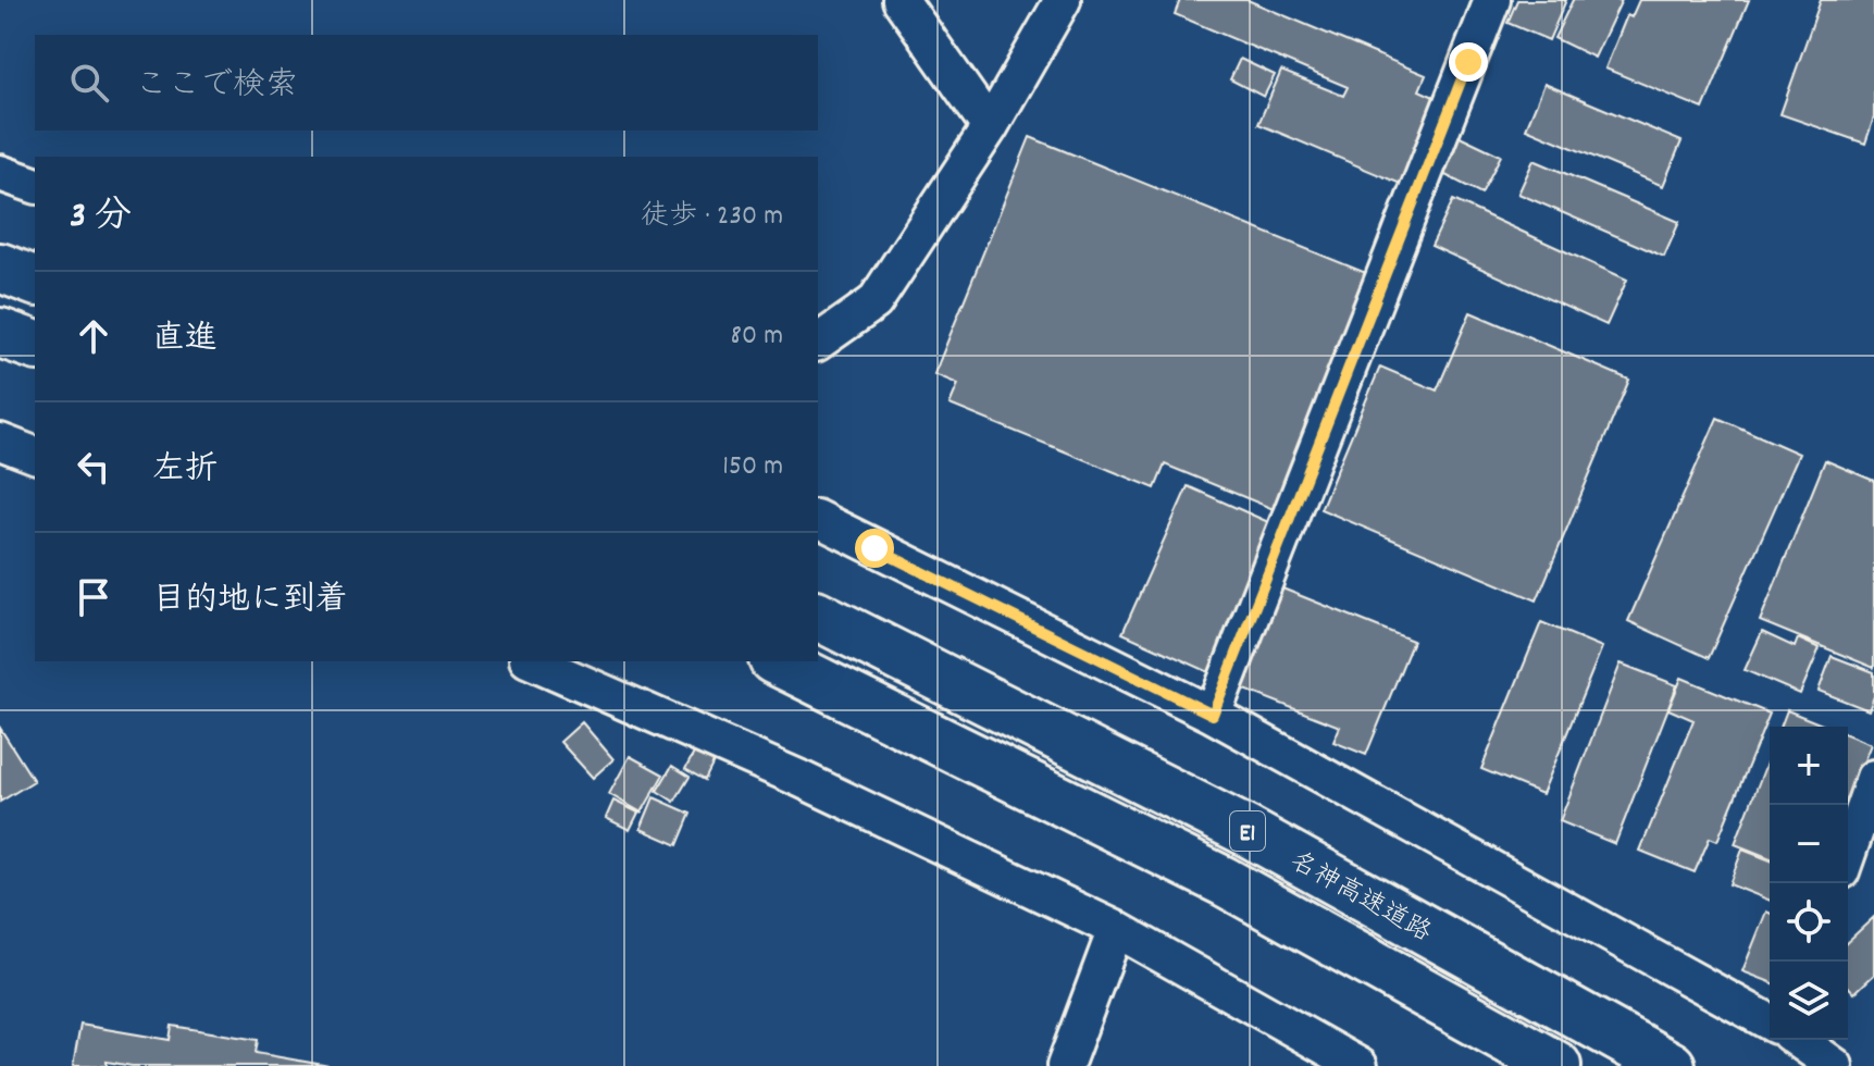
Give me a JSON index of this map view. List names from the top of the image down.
{
  "streets": {
    "highway": ["E1", "名神高速道路"]
  },
  "page": {
    "search": "ここで検索",
    "heading": ["3 分", "徒歩 · 230 m"],
    "list": [
      ["直進", "80 m"],
      ["左折", "150 m"],
      "目的地に到着"
    ],
    "map_buttons": ["+", "−"]
  }
}
